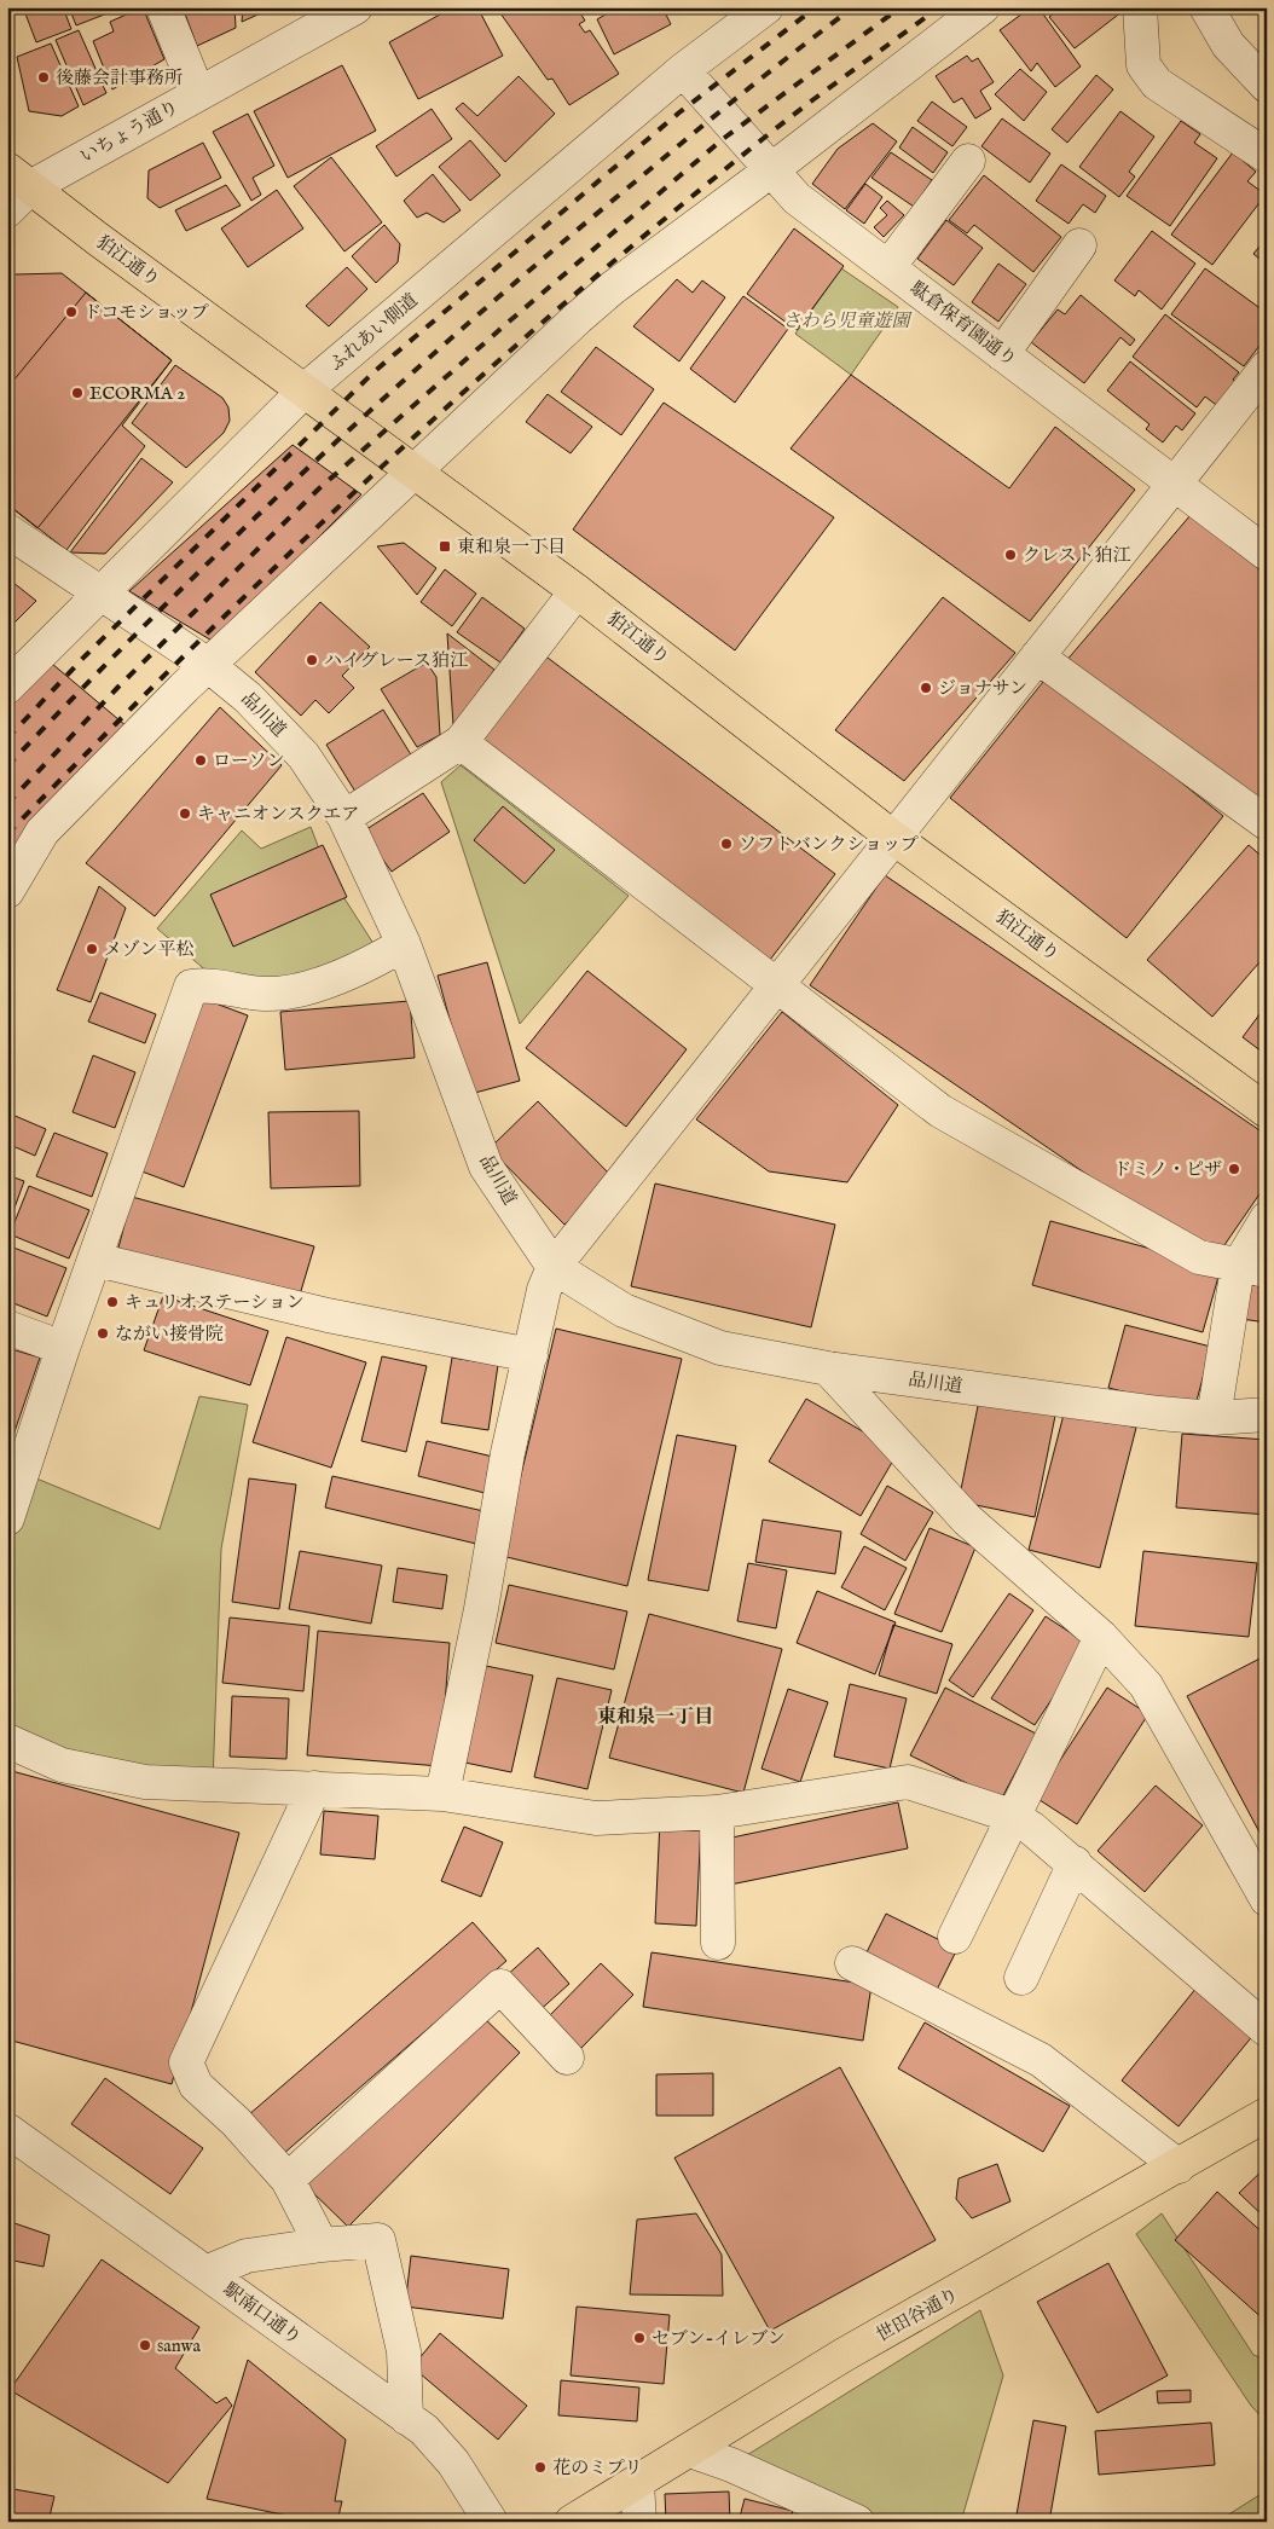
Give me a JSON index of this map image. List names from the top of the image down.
{
  "streets": {
    "main road": ["狛江通り", "世田谷通り"],
    "street": [
      "いちょう通り",
      "駄倉保育園通り",
      "ふれあい側道",
      "品川道",
      "駅南口通り"
    ]
  },
  "crossings": [
    ["いちょう通り", "狛江通り"],
    ["狛江通り", "ふれあい側道"],
    ["駄倉保育園通り", "ふれあい側道"],
    ["ふれあい側道", "品川道"]
  ],
  "districts": ["東和泉一丁目"],
  "parks": ["さわら児童遊園"],
  "places": {
    "other": [
      "後藤会計事務所",
      "ドコモショップ",
      "ECORMA 2",
      "クレスト狛江",
      "ハイグレース狛江",
      "ジョナサン",
      "ローソン",
      "キャニオンスクエア",
      "ソフトバンクショップ",
      "メゾン平松",
      "ドミノ・ピザ",
      "キュリオステーション",
      "ながい接骨院",
      "セブン-イレブン",
      "sanwa",
      "花のミプリ"
    ],
    "transit": ["東和泉一丁目"]
  }
}
